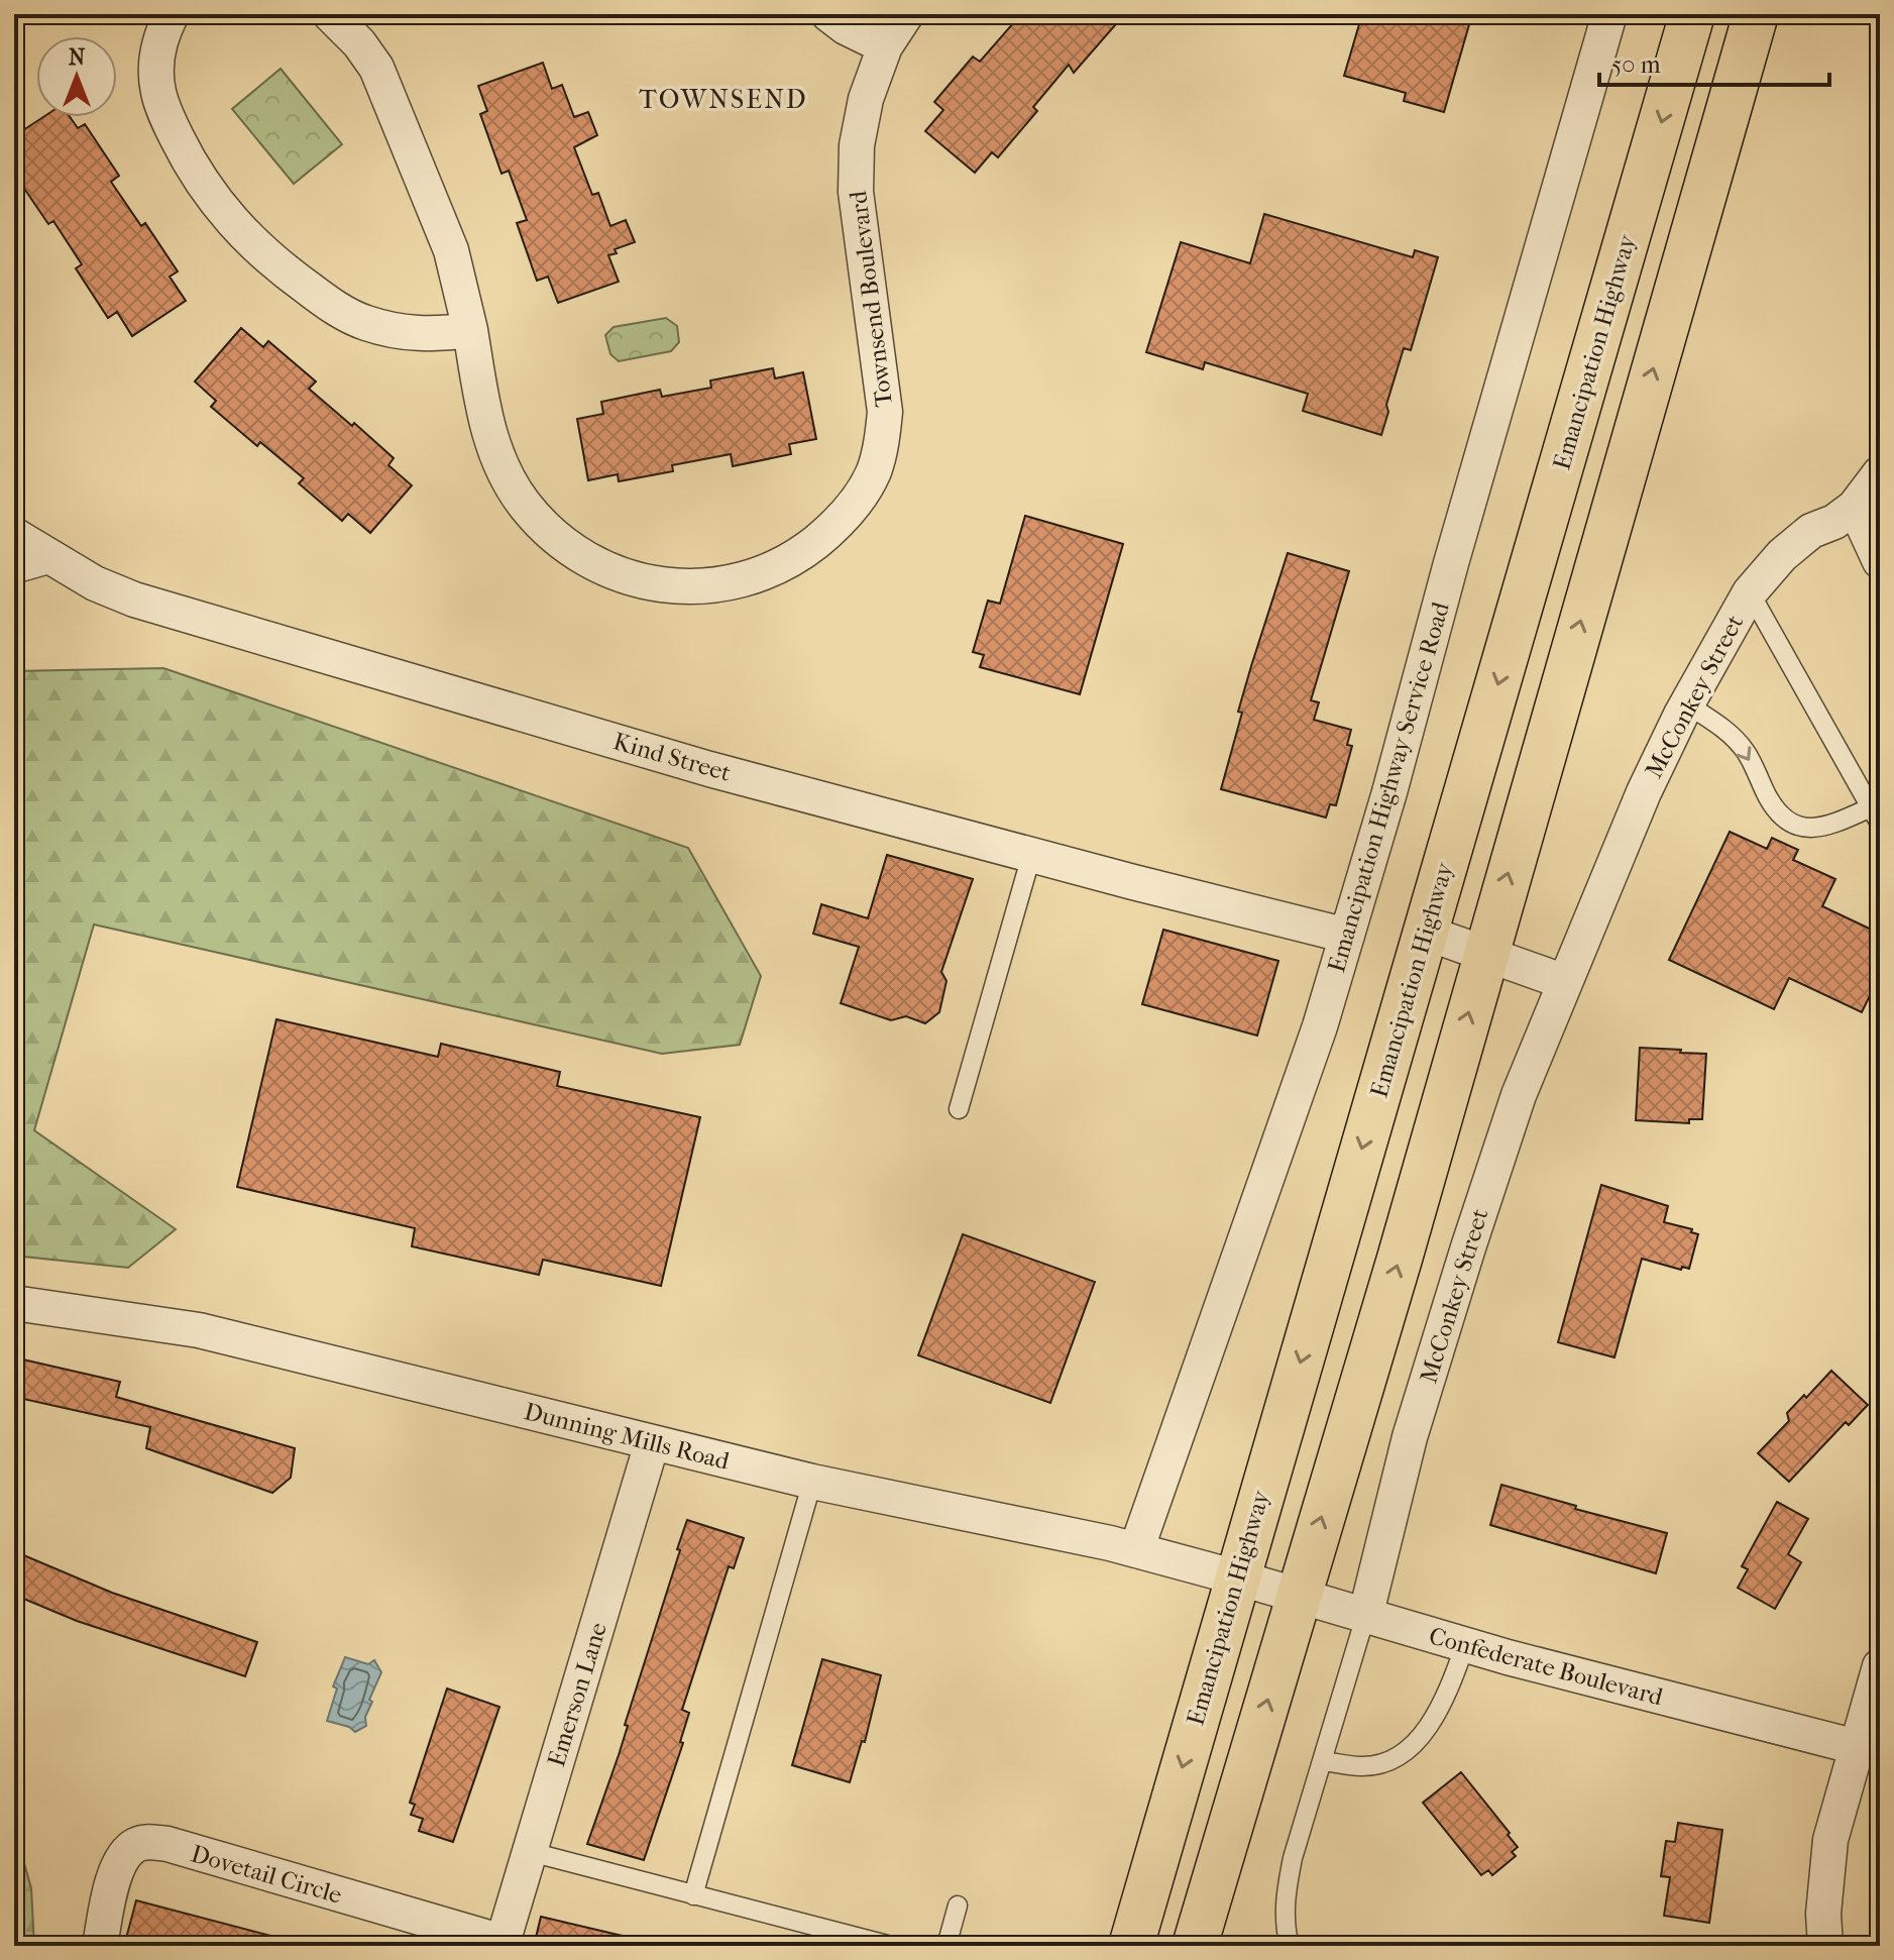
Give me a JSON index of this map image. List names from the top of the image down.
{
  "streets": {
    "main road": ["Emancipation Highway"],
    "street": [
      "Townsend Boulevard",
      "McConkey Street",
      "Kind Street",
      "Emancipation Highway Service Road",
      "Dunning Mills Road",
      "Confederate Boulevard",
      "Emerson Lane",
      "Dovetail Circle"
    ]
  },
  "crossings": [
    ["Emancipation Highway", "Dunning Mills Road"],
    ["Emancipation Highway", "Confederate Boulevard"],
    ["McConkey Street", "Confederate Boulevard"],
    ["Kind Street", "Emancipation Highway Service Road"],
    ["Emancipation Highway Service Road", "Dunning Mills Road"],
    ["Dunning Mills Road", "Confederate Boulevard"],
    ["Dunning Mills Road", "Emerson Lane"],
    ["Emerson Lane", "Dovetail Circle"]
  ],
  "districts": ["TOWNSEND"],
  "scale_bar": "50 m",
  "north": "top"
}
